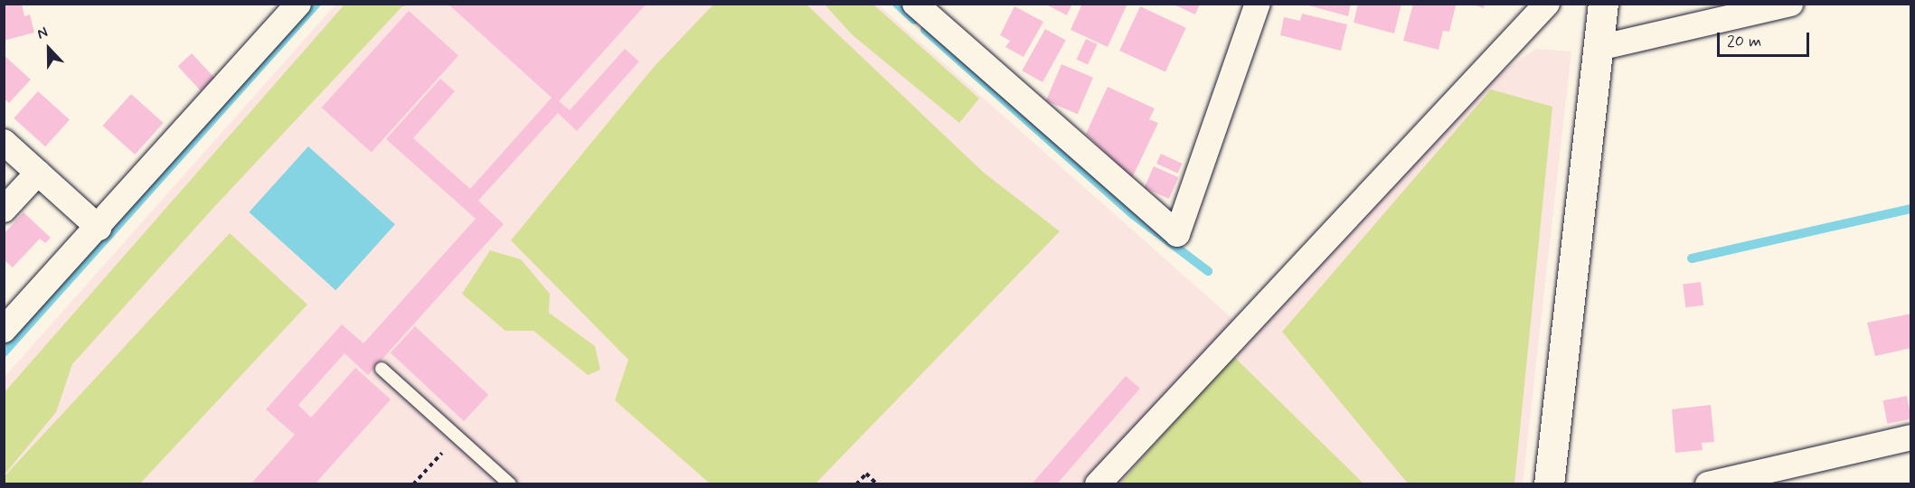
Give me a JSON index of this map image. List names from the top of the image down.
{
  "scale_bar": "20 m",
  "north": "top"
}
